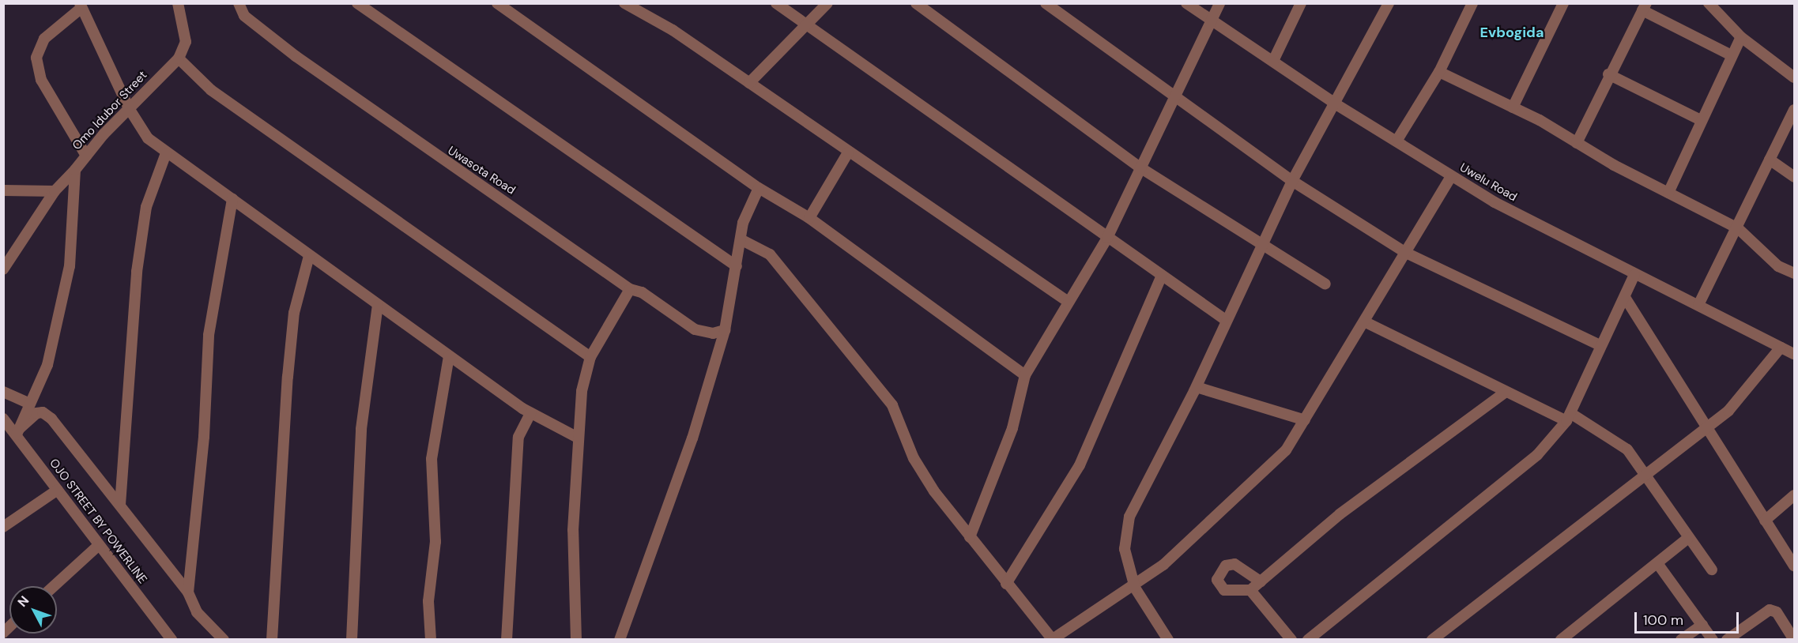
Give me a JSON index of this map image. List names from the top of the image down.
{
  "streets": {
    "street": [
      "Omo Idubor Street",
      "Uwasota Road",
      "Uwelu Road",
      "OJO STREET BY POWERLINE"
    ]
  },
  "crossings": [
    ["Omo Idubor Street", "OJO STREET BY POWERLINE"]
  ],
  "districts": ["Evbogida"],
  "scale_bar": "100 m",
  "north": "top left"
}
